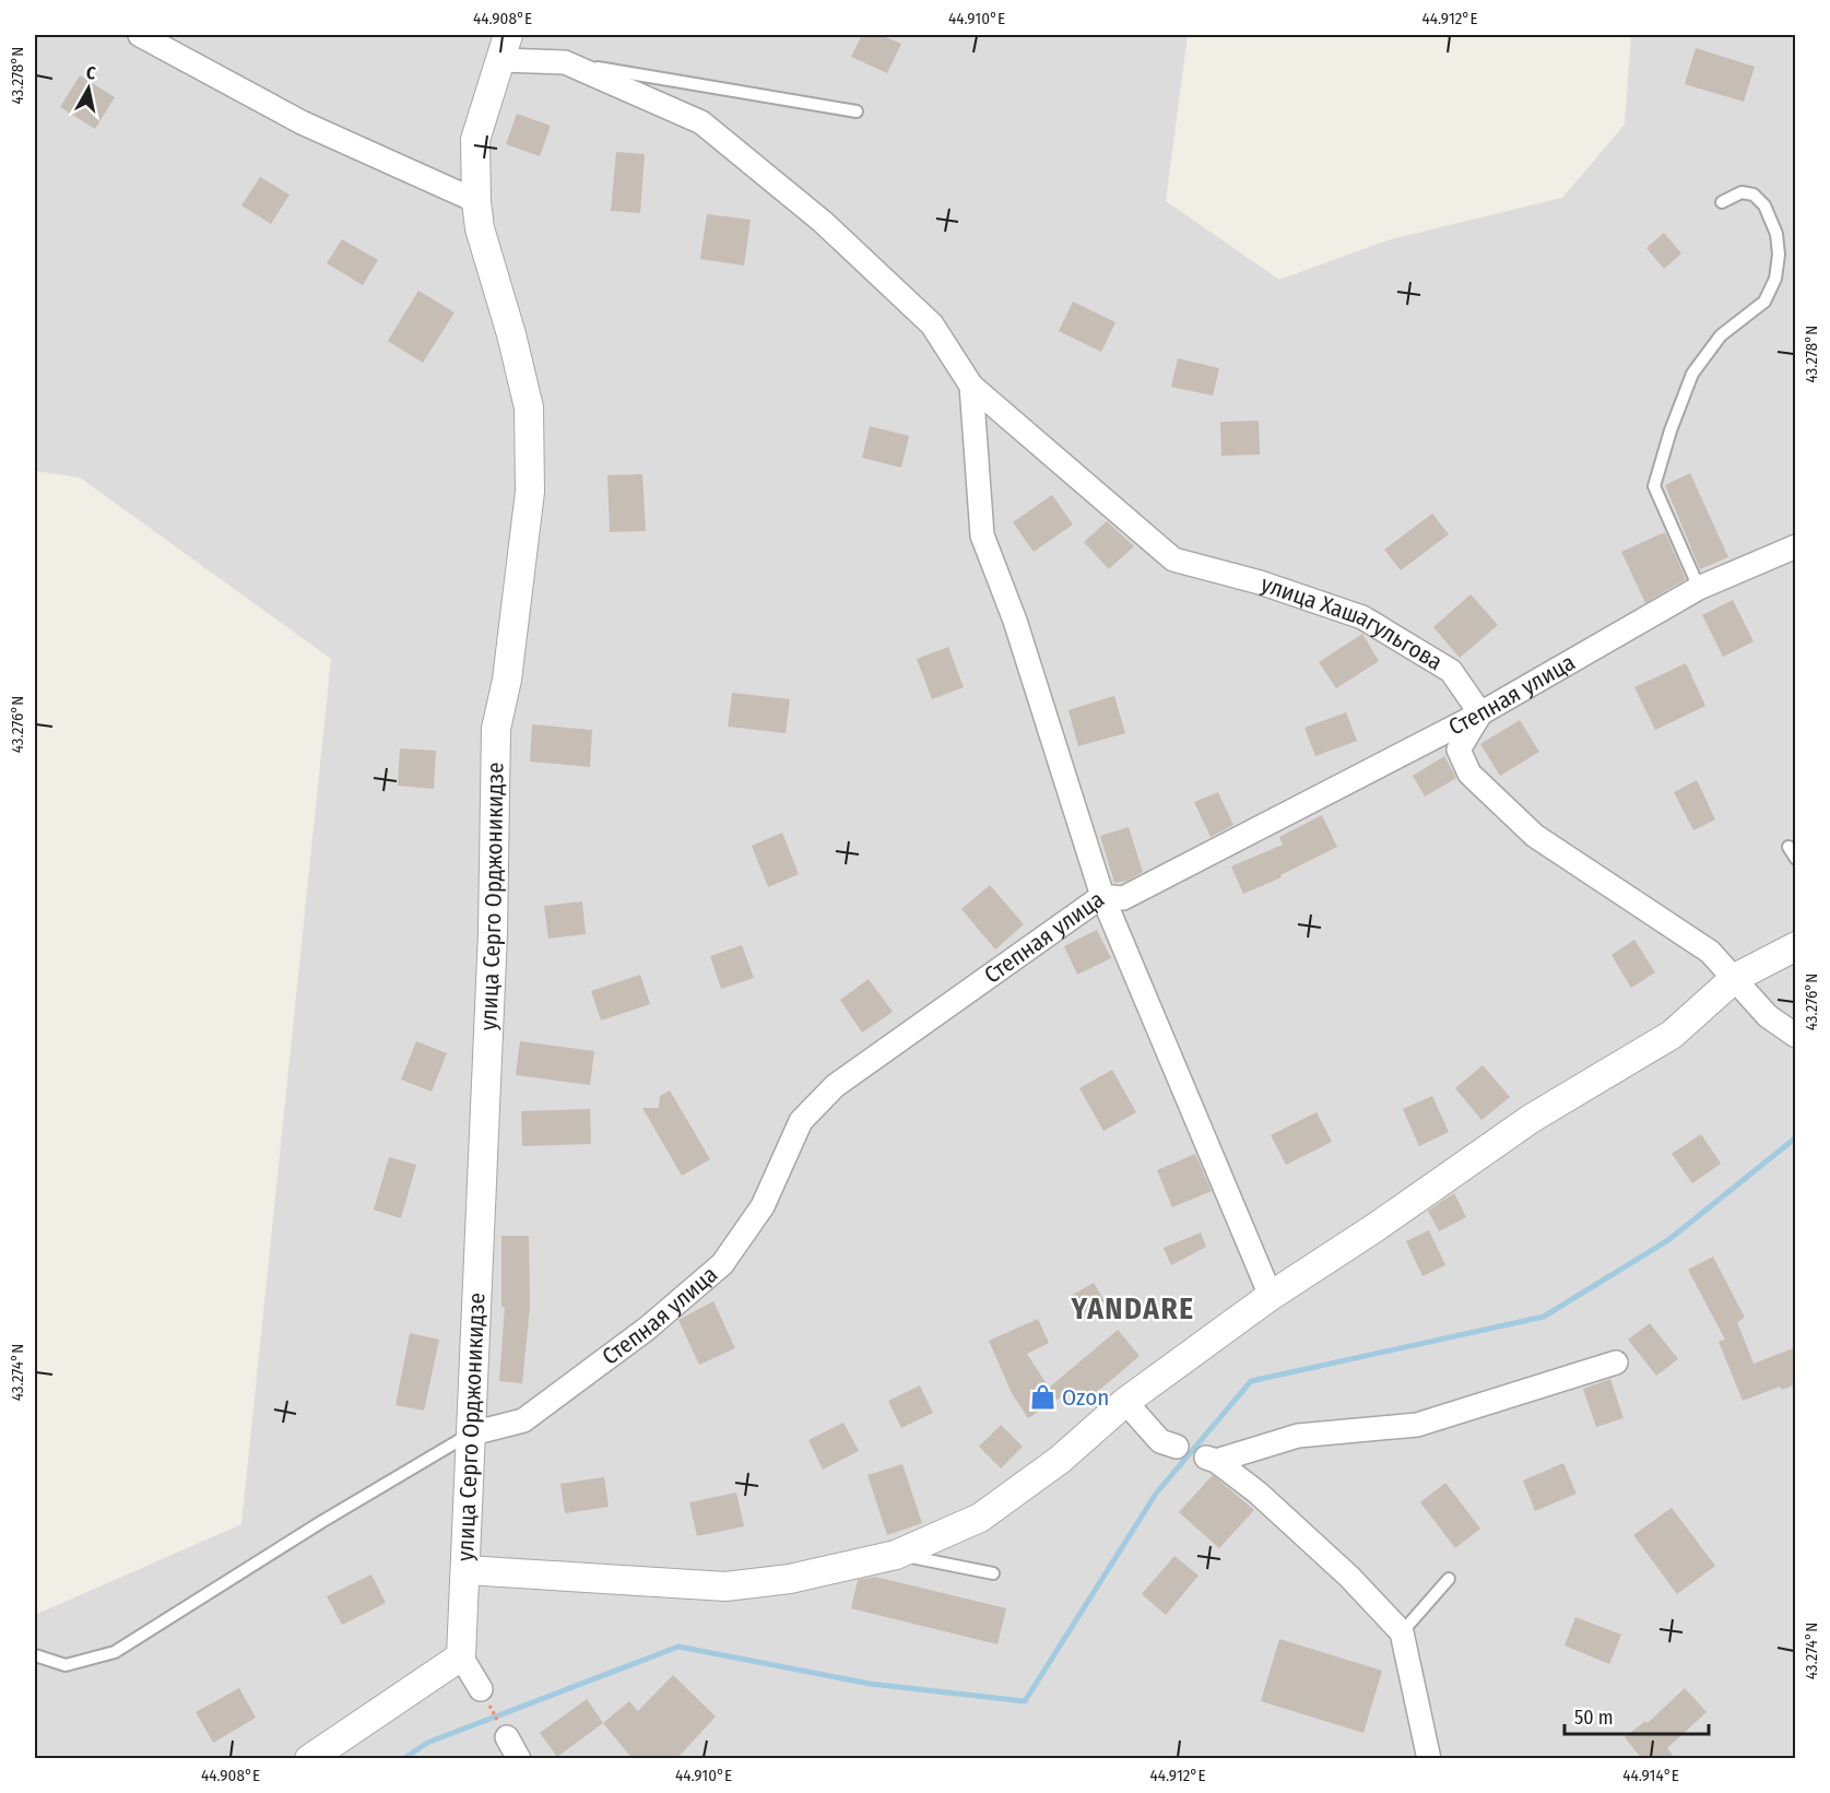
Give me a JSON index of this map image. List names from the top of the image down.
{
  "streets": {
    "street": ["улица Хашагульгова", "Степная улица", "улица Серго Орджоникидзе"]
  },
  "crossings": [
    ["улица Хашагульгова", "Степная улица"],
    ["Степная улица", "улица Серго Орджоникидзе"]
  ],
  "districts": ["YANDARE"],
  "places": {
    "shop": ["Ozon"]
  },
  "scale_bar": "50 m",
  "north": "top",
  "coordinates": [
    "44.908°E",
    "44.910°E",
    "44.912°E",
    "43.278°N",
    "43.276°N",
    "43.274°N",
    "44.914°E"
  ]
}
